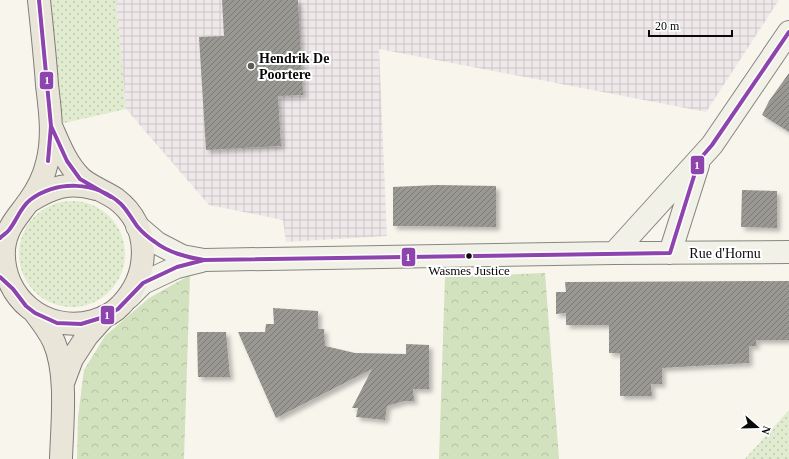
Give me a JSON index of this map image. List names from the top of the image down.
{
  "streets": {
    "street": ["Rue d'Hornu"]
  },
  "places": ["Hendrik De Poortere", "Wasmes Justice"],
  "lines": ["transit line 1"],
  "scale_bar": "20 m",
  "north": "right"
}
